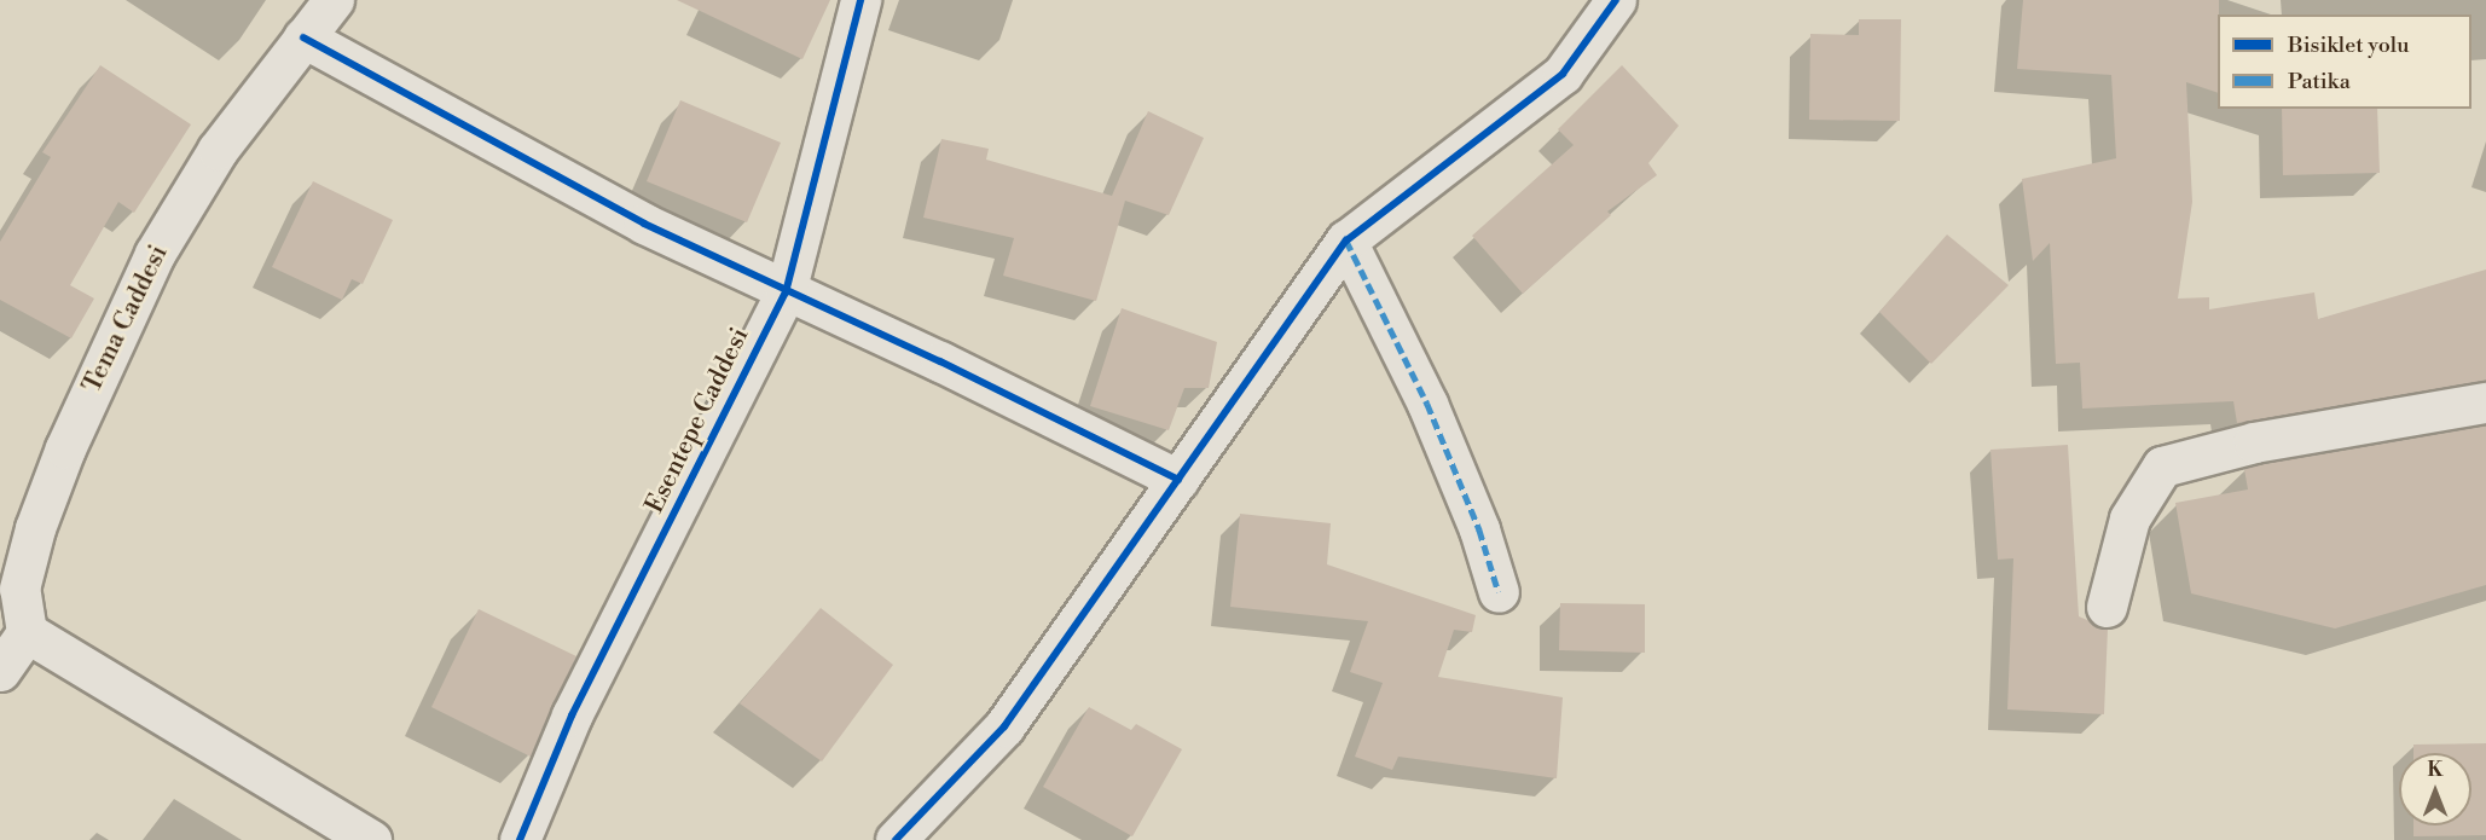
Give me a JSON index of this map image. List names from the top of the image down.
{
  "streets": {
    "street": ["Tema Caddesi", "Esentepe Caddesi"]
  },
  "legend": ["Bisiklet yolu", "Patika"],
  "north": "top"
}
